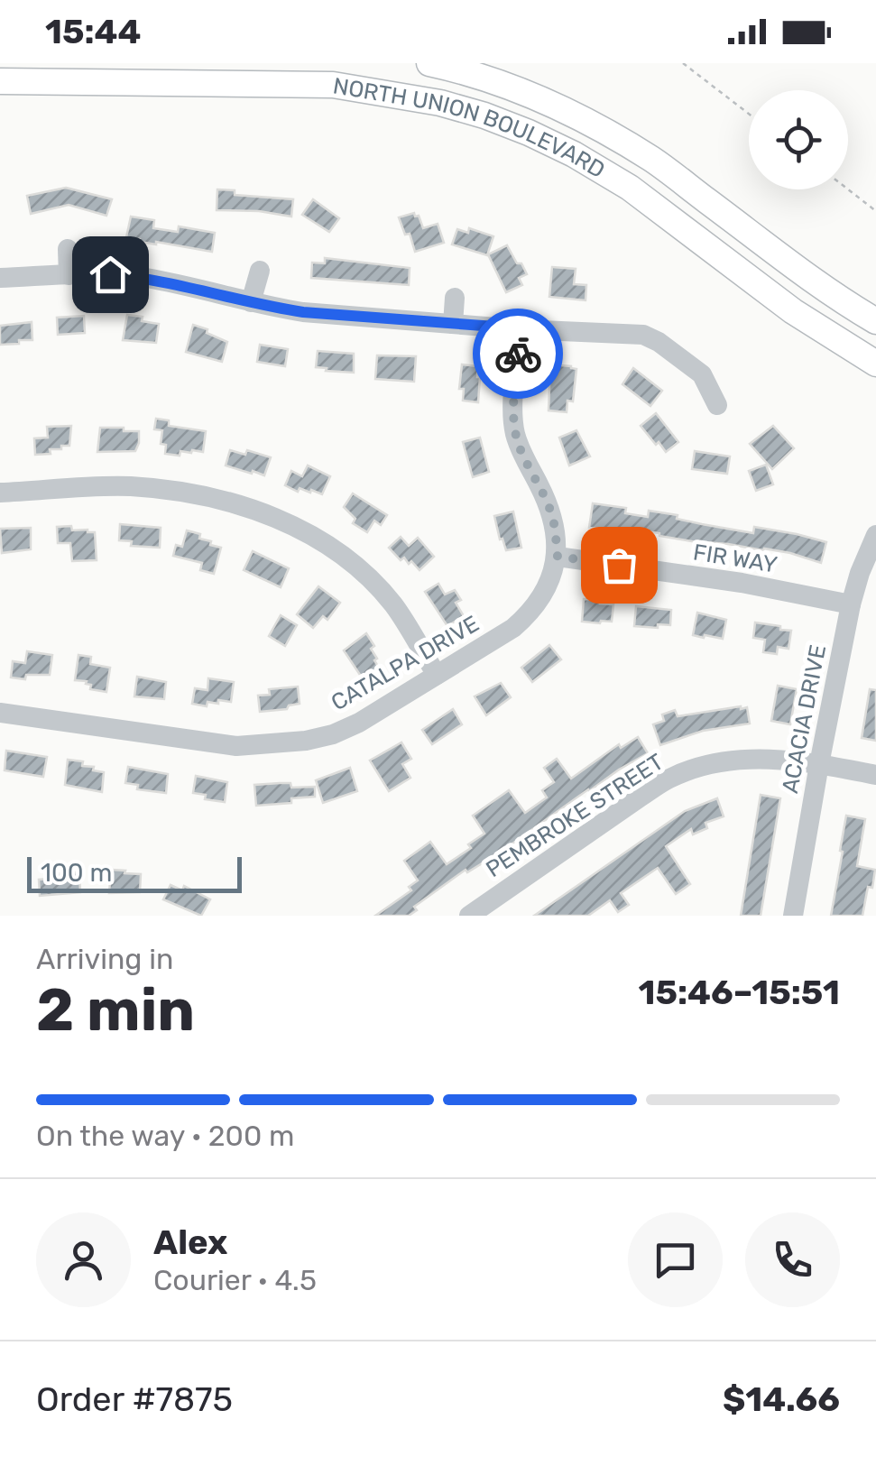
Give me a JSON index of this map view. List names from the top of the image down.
{
  "streets": {
    "main road": ["NORTH UNION BOULEVARD"],
    "street": [
      "FIR WAY",
      "CATALPA DRIVE",
      "ACACIA DRIVE",
      "PEMBROKE STREET"
    ]
  },
  "crossings": [
    ["FIR WAY", "CATALPA DRIVE"],
    ["FIR WAY", "ACACIA DRIVE"],
    ["ACACIA DRIVE", "PEMBROKE STREET"]
  ],
  "scale_bar": "100 m",
  "page": {
    "status": "15:44",
    "scale": "100 m",
    "heading": ["2 min", "Arriving in", "15:46–15:51"],
    "panel": [
      "Alex",
      "Courier · 4.5",
      "Order #7875",
      "$14.66"
    ],
    "bar": "On the way · 200 m"
  }
}
